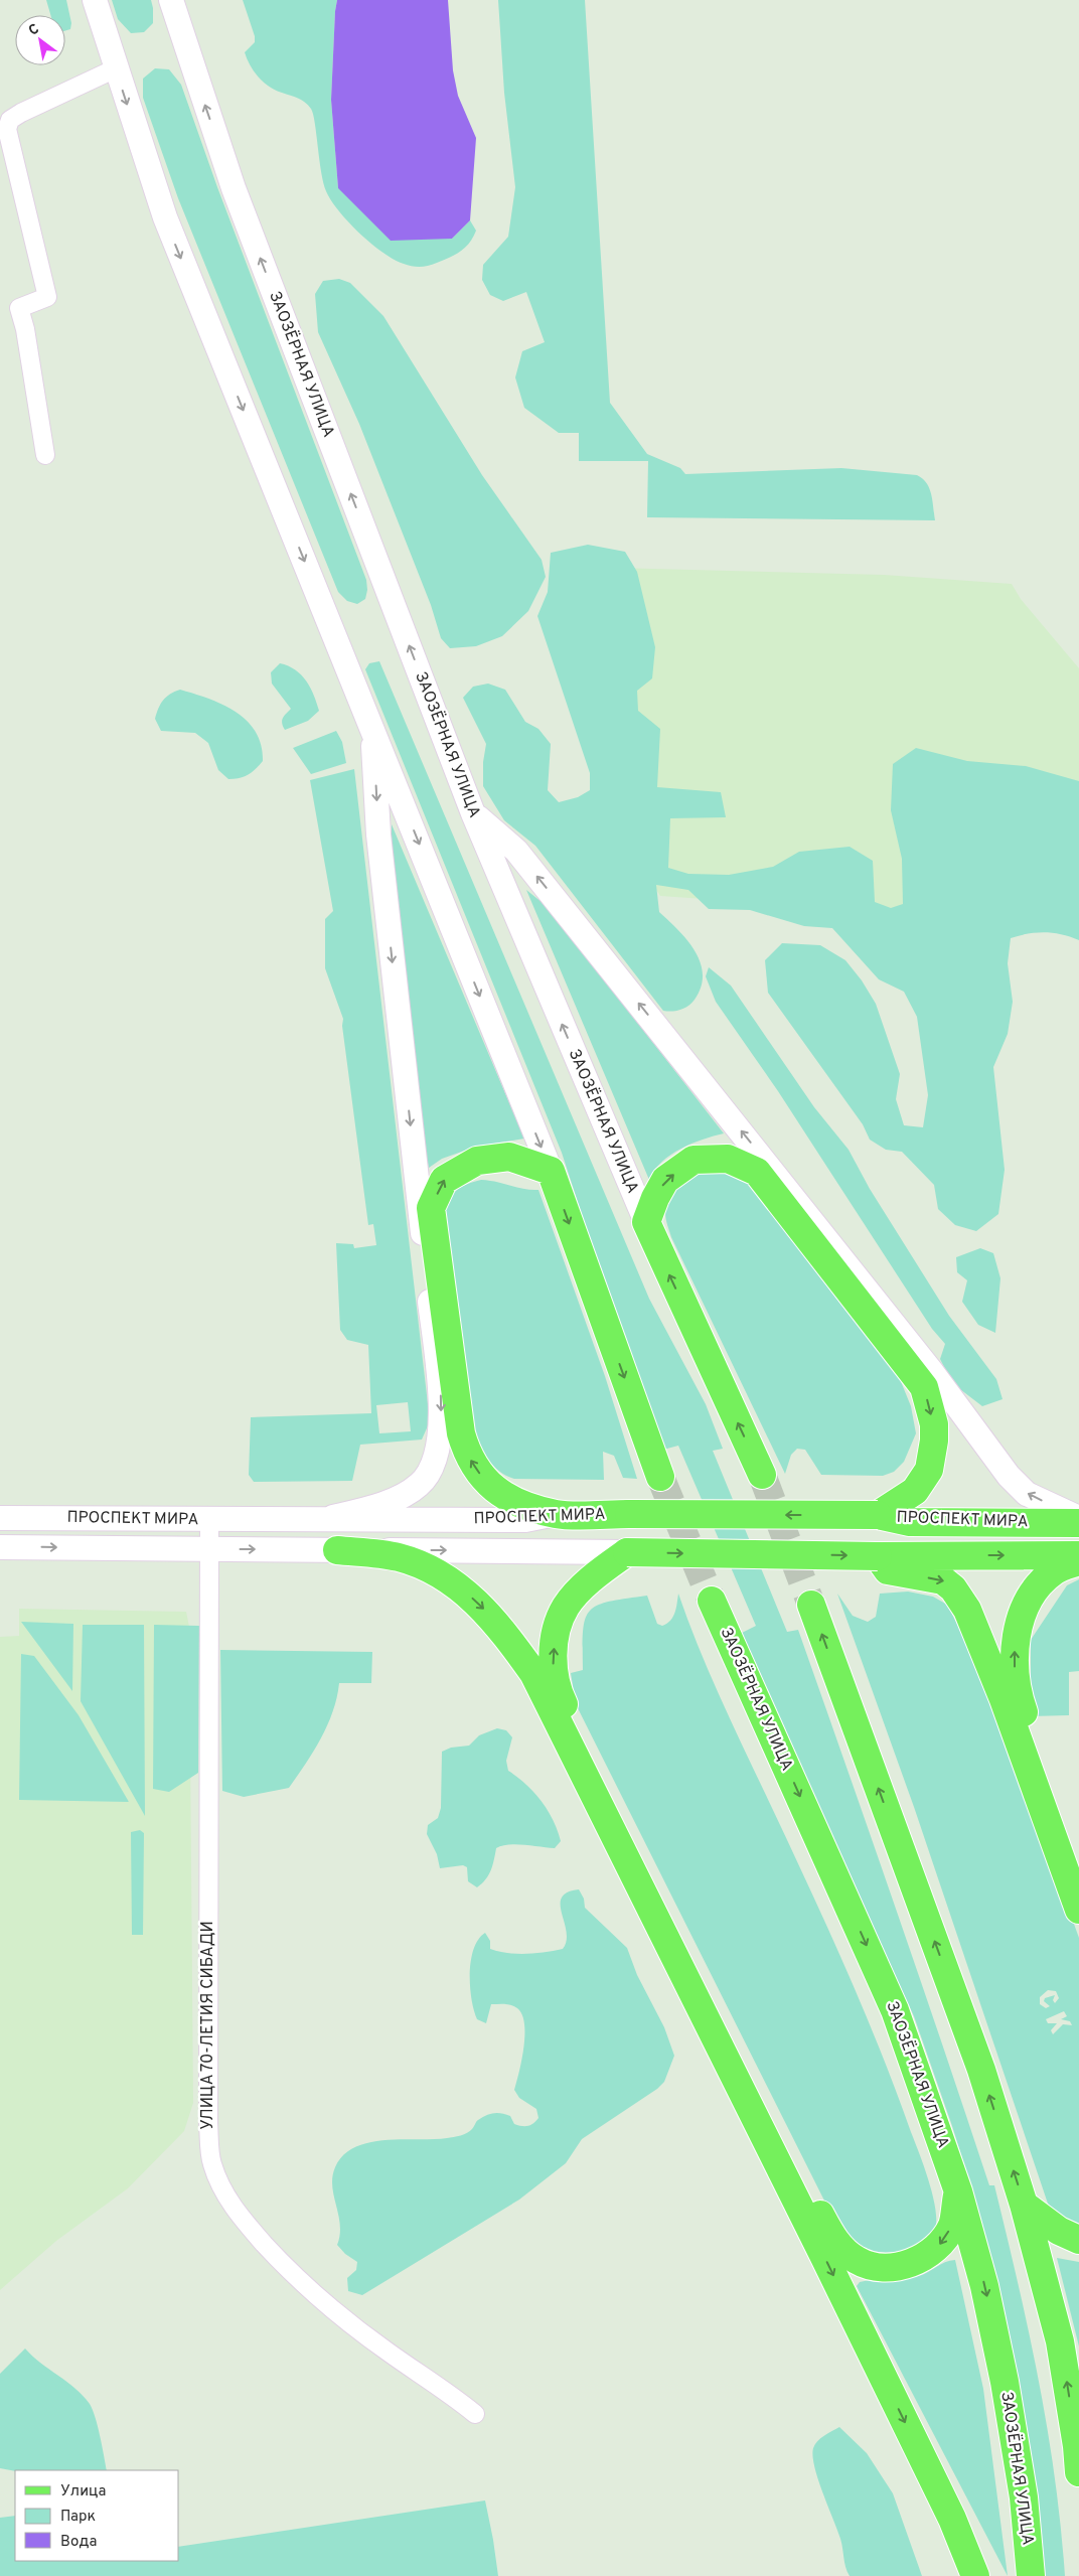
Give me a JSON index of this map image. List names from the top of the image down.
{
  "streets": {
    "main road": ["ЗАОЗЁРНАЯ УЛИЦА", "ПРОСПЕКТ МИРА"],
    "street": ["УЛИЦА 70-ЛЕТИЯ СИБАДИ"]
  },
  "crossings": [
    ["ПРОСПЕКТ МИРА", "УЛИЦА 70-ЛЕТИЯ СИБАДИ"]
  ],
  "legend": ["Улица", "Парк", "Вода"],
  "north": "top left"
}
